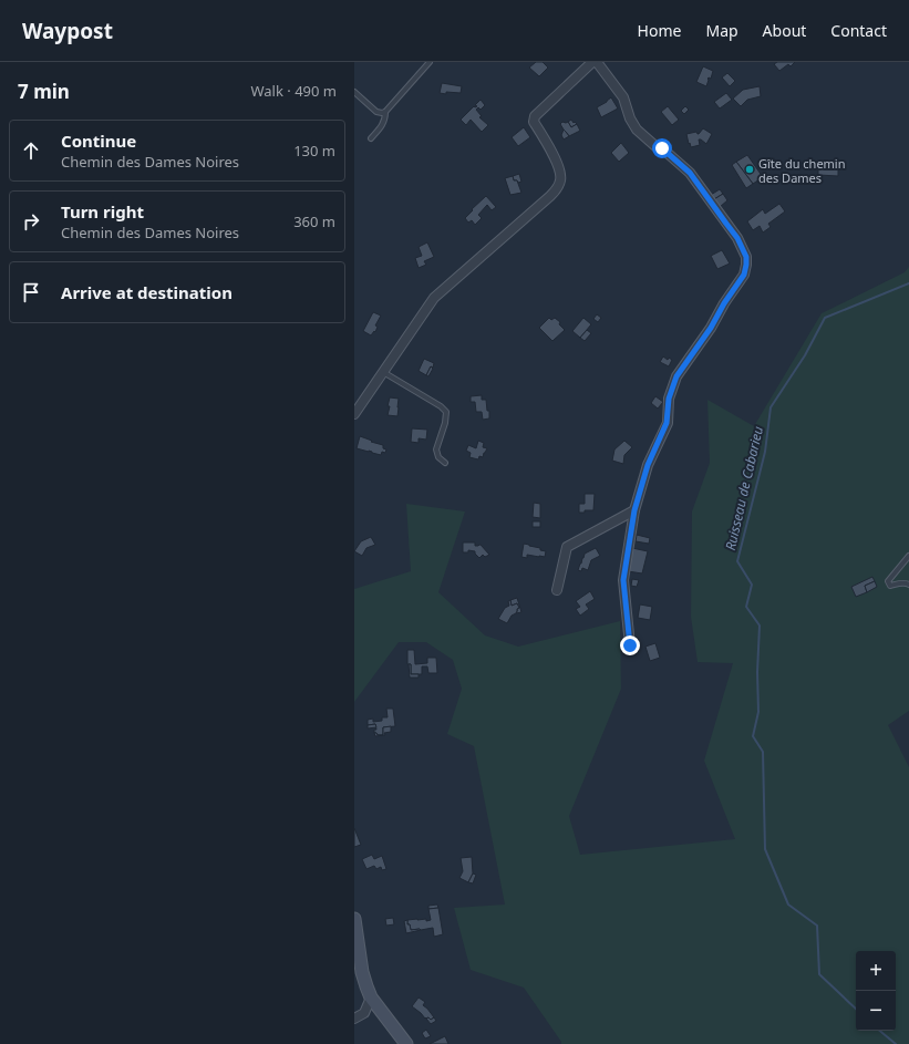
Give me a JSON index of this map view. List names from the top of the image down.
{
  "water": ["Ruisseau de Cabarieu"],
  "places": ["Gîte du chemin des Dames"],
  "page": {
    "header": "Waypost",
    "nav": [
      "Home",
      "Map",
      "About",
      "Contact"
    ],
    "heading": ["7 min", "Walk · 490 m"],
    "list": [
      ["Continue", "Chemin des Dames Noires", "130 m"],
      ["Turn right", "Chemin des Dames Noires", "360 m"],
      "Arrive at destination"
    ],
    "map_buttons": ["+", "−"]
  }
}
